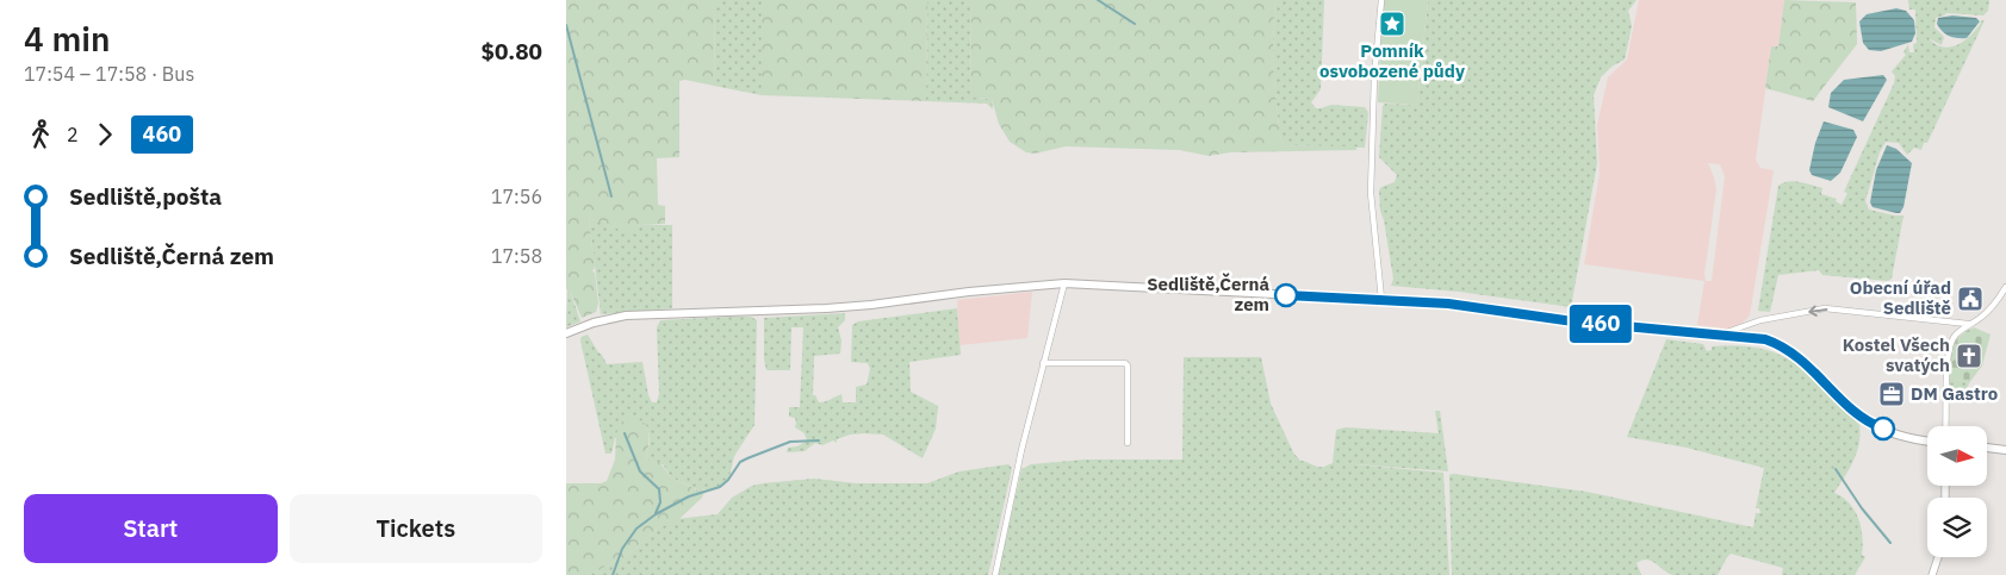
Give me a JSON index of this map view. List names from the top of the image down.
{
  "places": {
    "place": ["Pomník osvobozené půdy"],
    "other": ["Sedliště,Černá zem"],
    "public building": ["Obecní úřad Sedliště"],
    "church": ["Kostel Všech svatých"],
    "office": ["DM Gastro"]
  },
  "lines": ["bus line 460"],
  "north": "right",
  "page": {
    "heading": ["4 min", "17:54 – 17:58 · Bus", "$0.80"],
    "on_map": "460",
    "legs": ["2", "460"],
    "list": [
      {
        "name": "Sedliště,pošta",
        "value": "17:56"
      },
      {
        "name": "Sedliště,Černá zem",
        "value": "17:58"
      }
    ],
    "buttons": ["Start", "Tickets"]
  }
}
